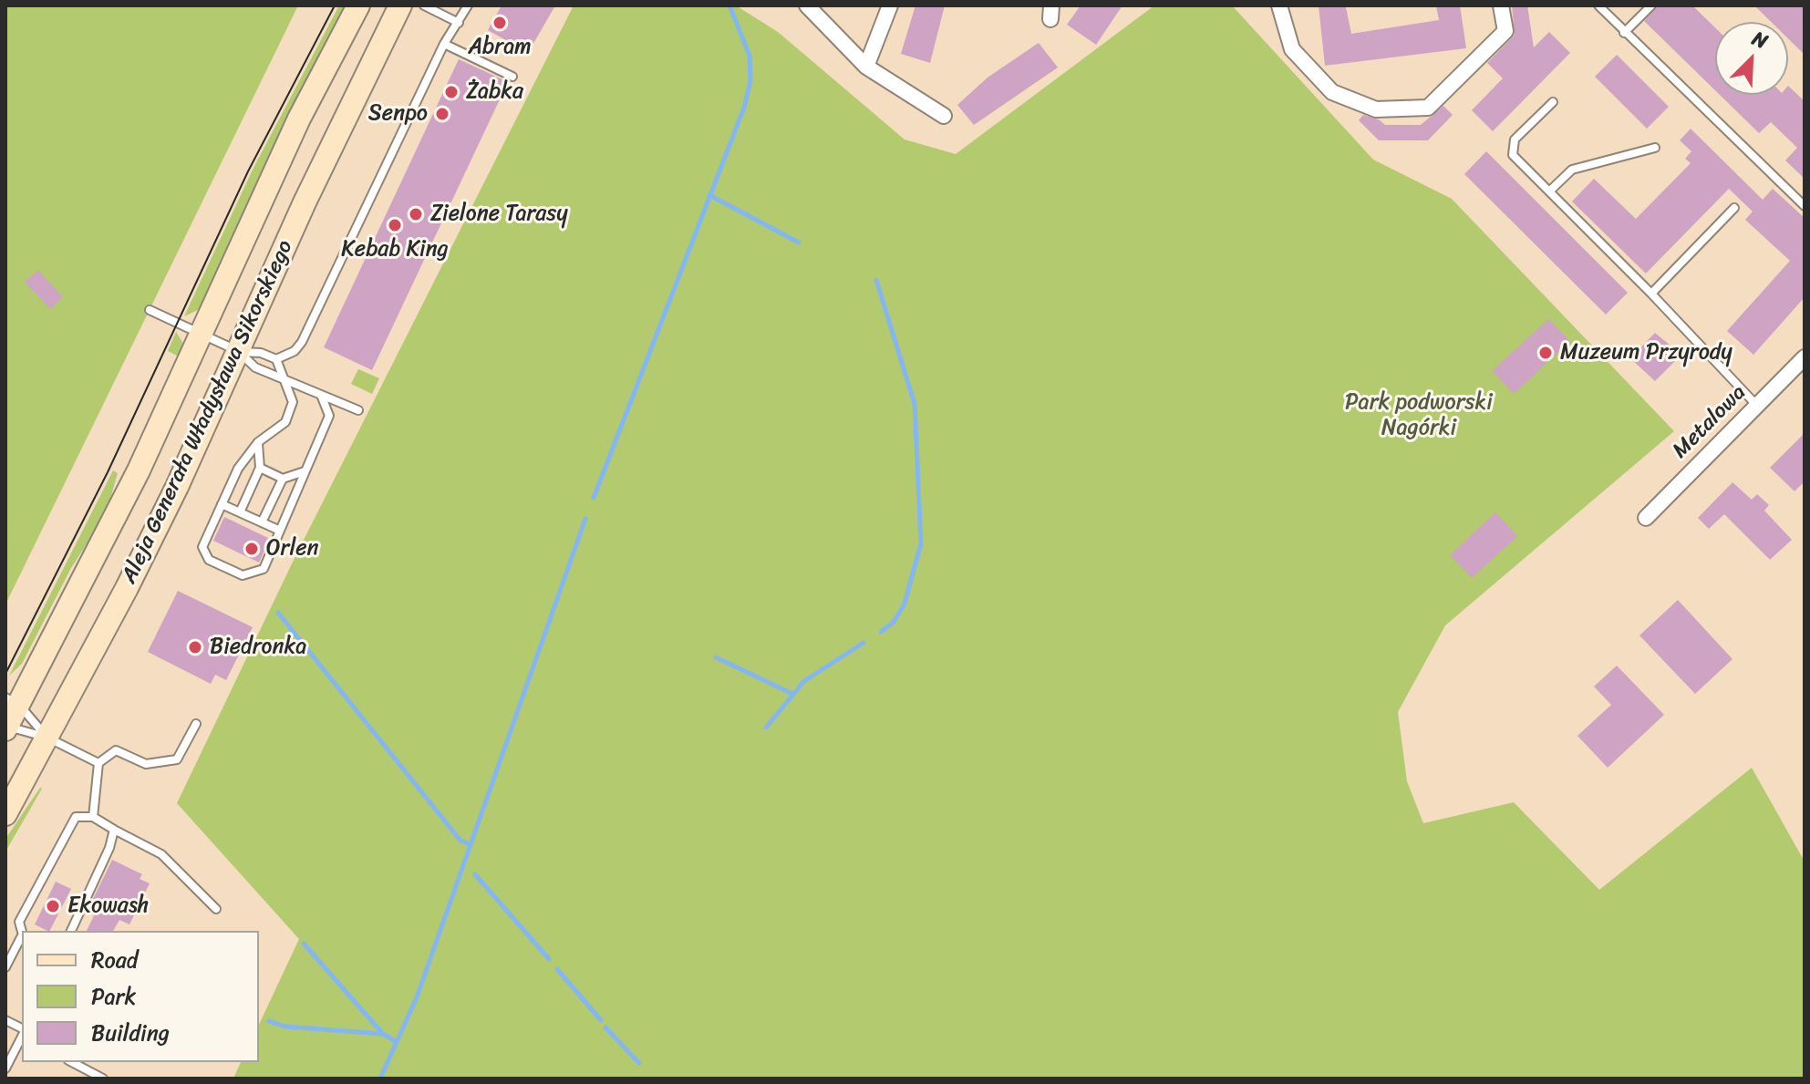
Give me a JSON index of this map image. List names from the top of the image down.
{
  "streets": {
    "main road": ["Aleja Generała Władysława Sikorskiego"],
    "street": ["Metalowa"]
  },
  "parks": ["Park podworski Nagórki"],
  "places": [
    "Abram",
    "Żabka",
    "Senpo",
    "Zielone Tarasy",
    "Kebab King",
    "Muzeum Przyrody",
    "Orlen",
    "Biedronka",
    "Ekowash"
  ],
  "legend": ["Road", "Park", "Building"],
  "north": "top right"
}
